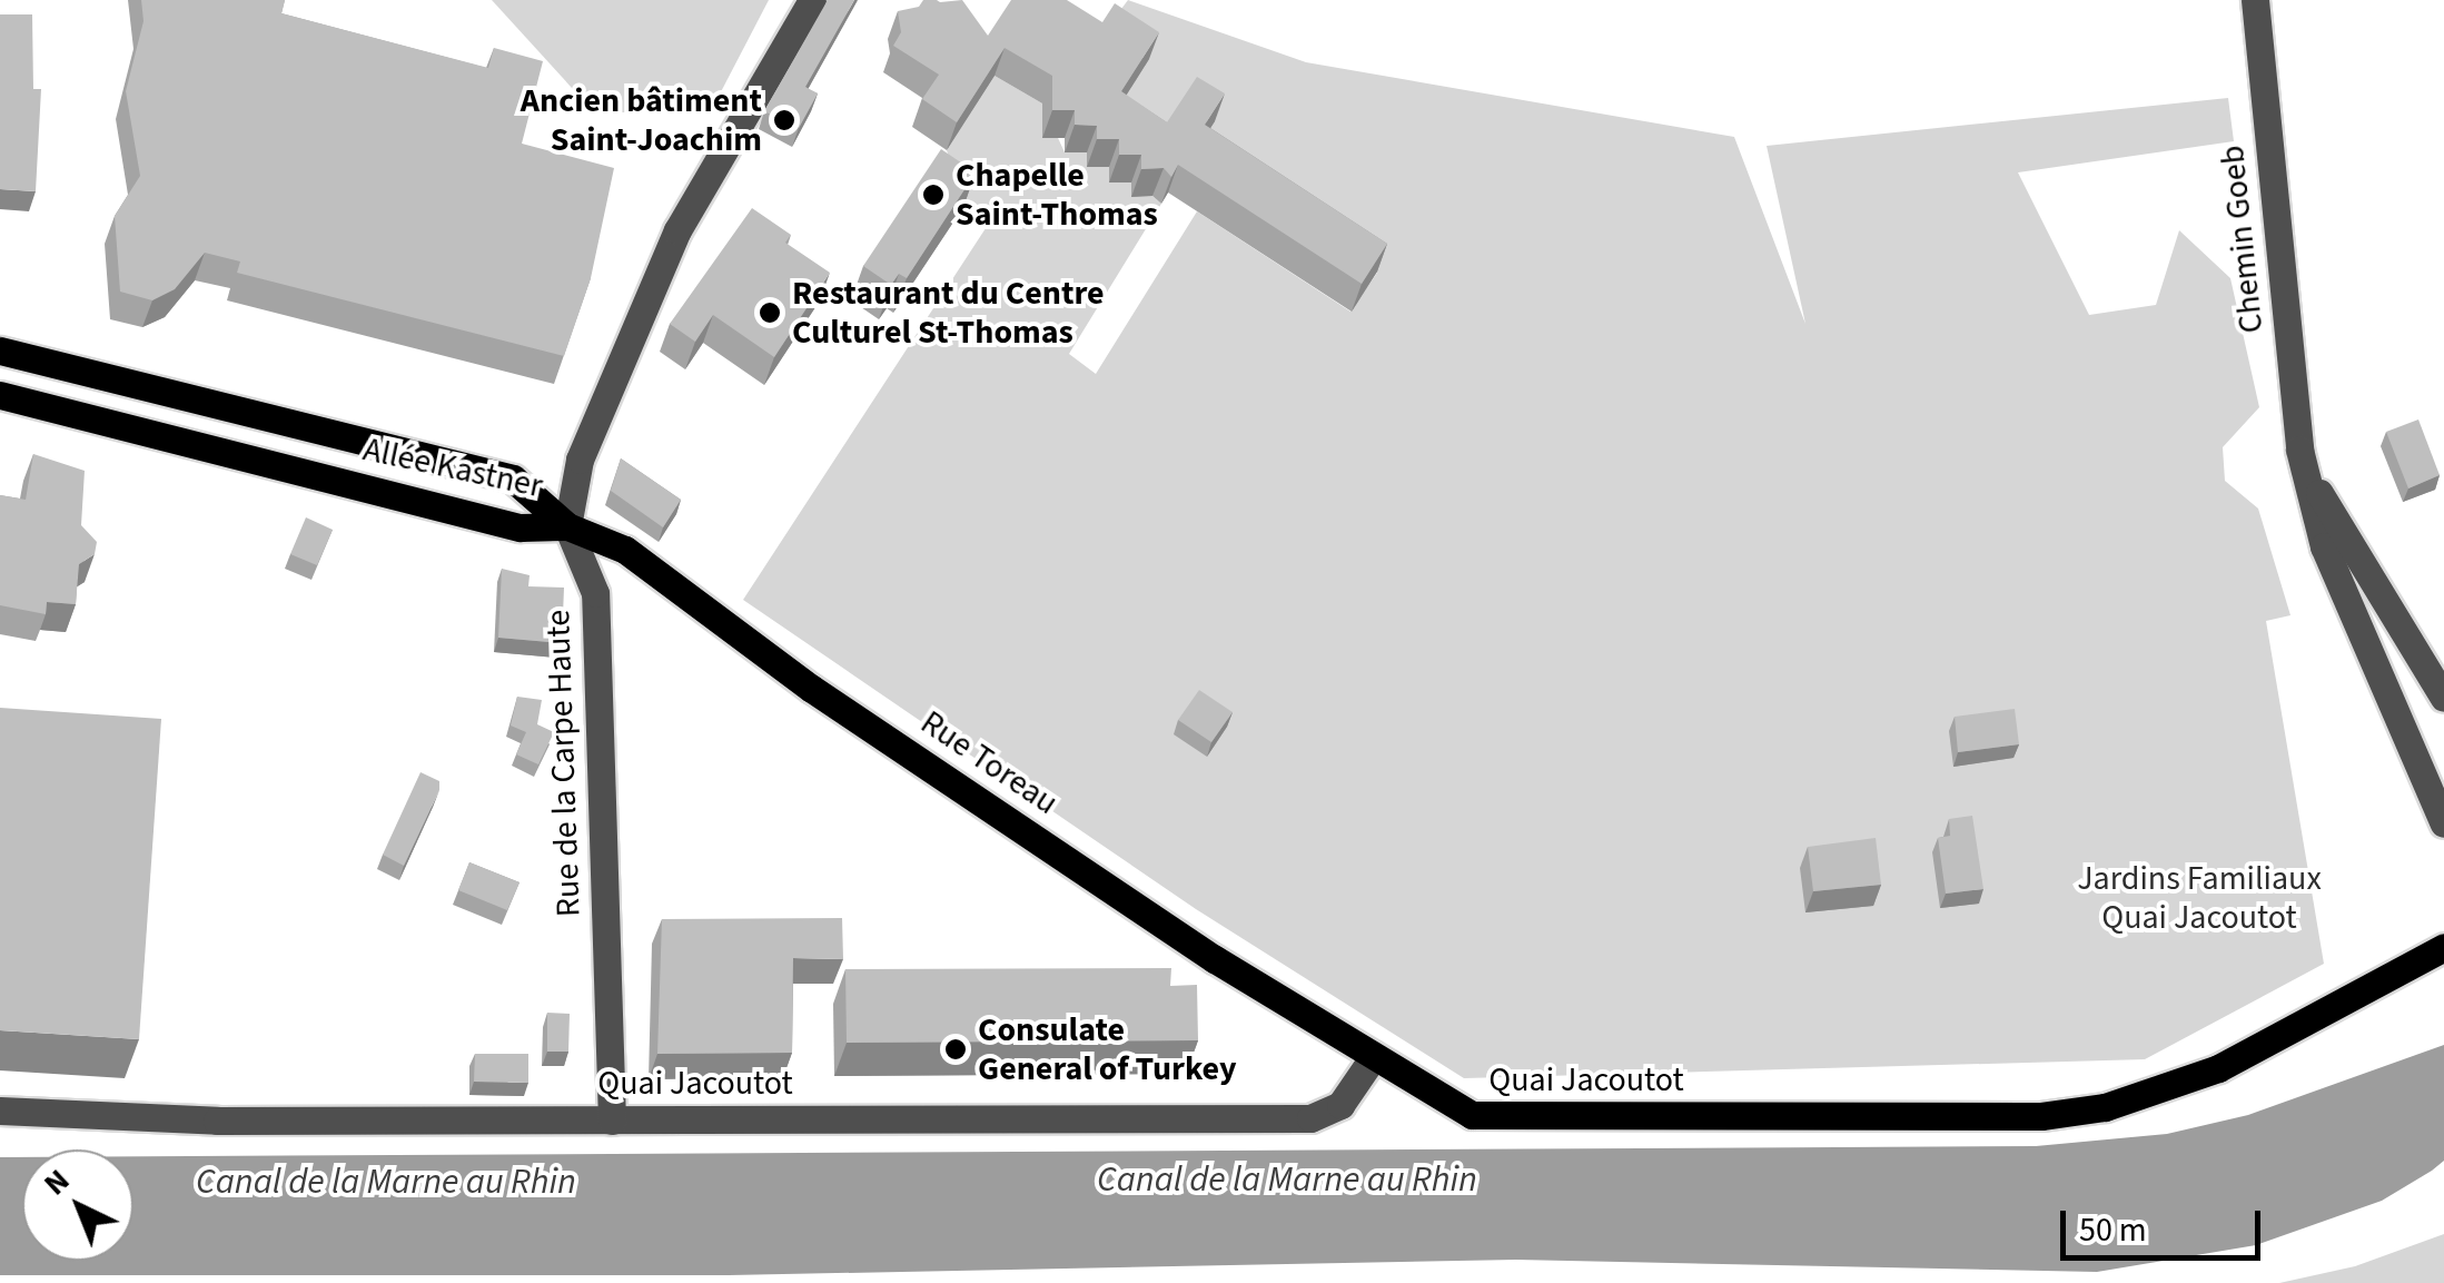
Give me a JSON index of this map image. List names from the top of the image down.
{
  "streets": {
    "main road": ["Allée Kastner", "Rue Toreau", "Quai Jacoutot"],
    "street": ["Chemin Goeb", "Rue de la Carpe Haute"]
  },
  "crossings": [
    ["Allée Kastner", "Rue de la Carpe Haute"],
    ["Allée Kastner", "Rue Toreau"],
    ["Rue de la Carpe Haute", "Rue Toreau"],
    ["Rue de la Carpe Haute", "Quai Jacoutot"],
    ["Rue Toreau", "Quai Jacoutot"]
  ],
  "water": ["Canal de la Marne au Rhin"],
  "parks": ["Jardins Familiaux Quai Jacoutot"],
  "places": [
    "Ancien bâtiment Saint-Joachim",
    "Chapelle Saint-Thomas",
    "Restaurant du Centre Culturel St-Thomas",
    "Consulate General of Turkey"
  ],
  "scale_bar": "50 m",
  "north": "top left"
}
